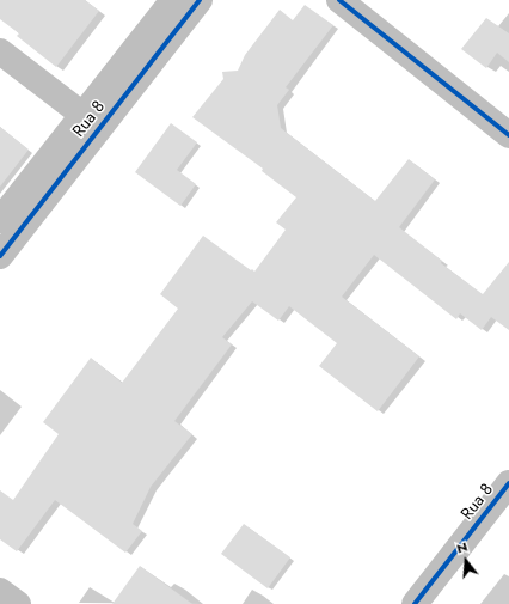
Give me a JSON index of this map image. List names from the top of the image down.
{
  "streets": {
    "street": ["Rua 8"]
  },
  "north": "top"
}
